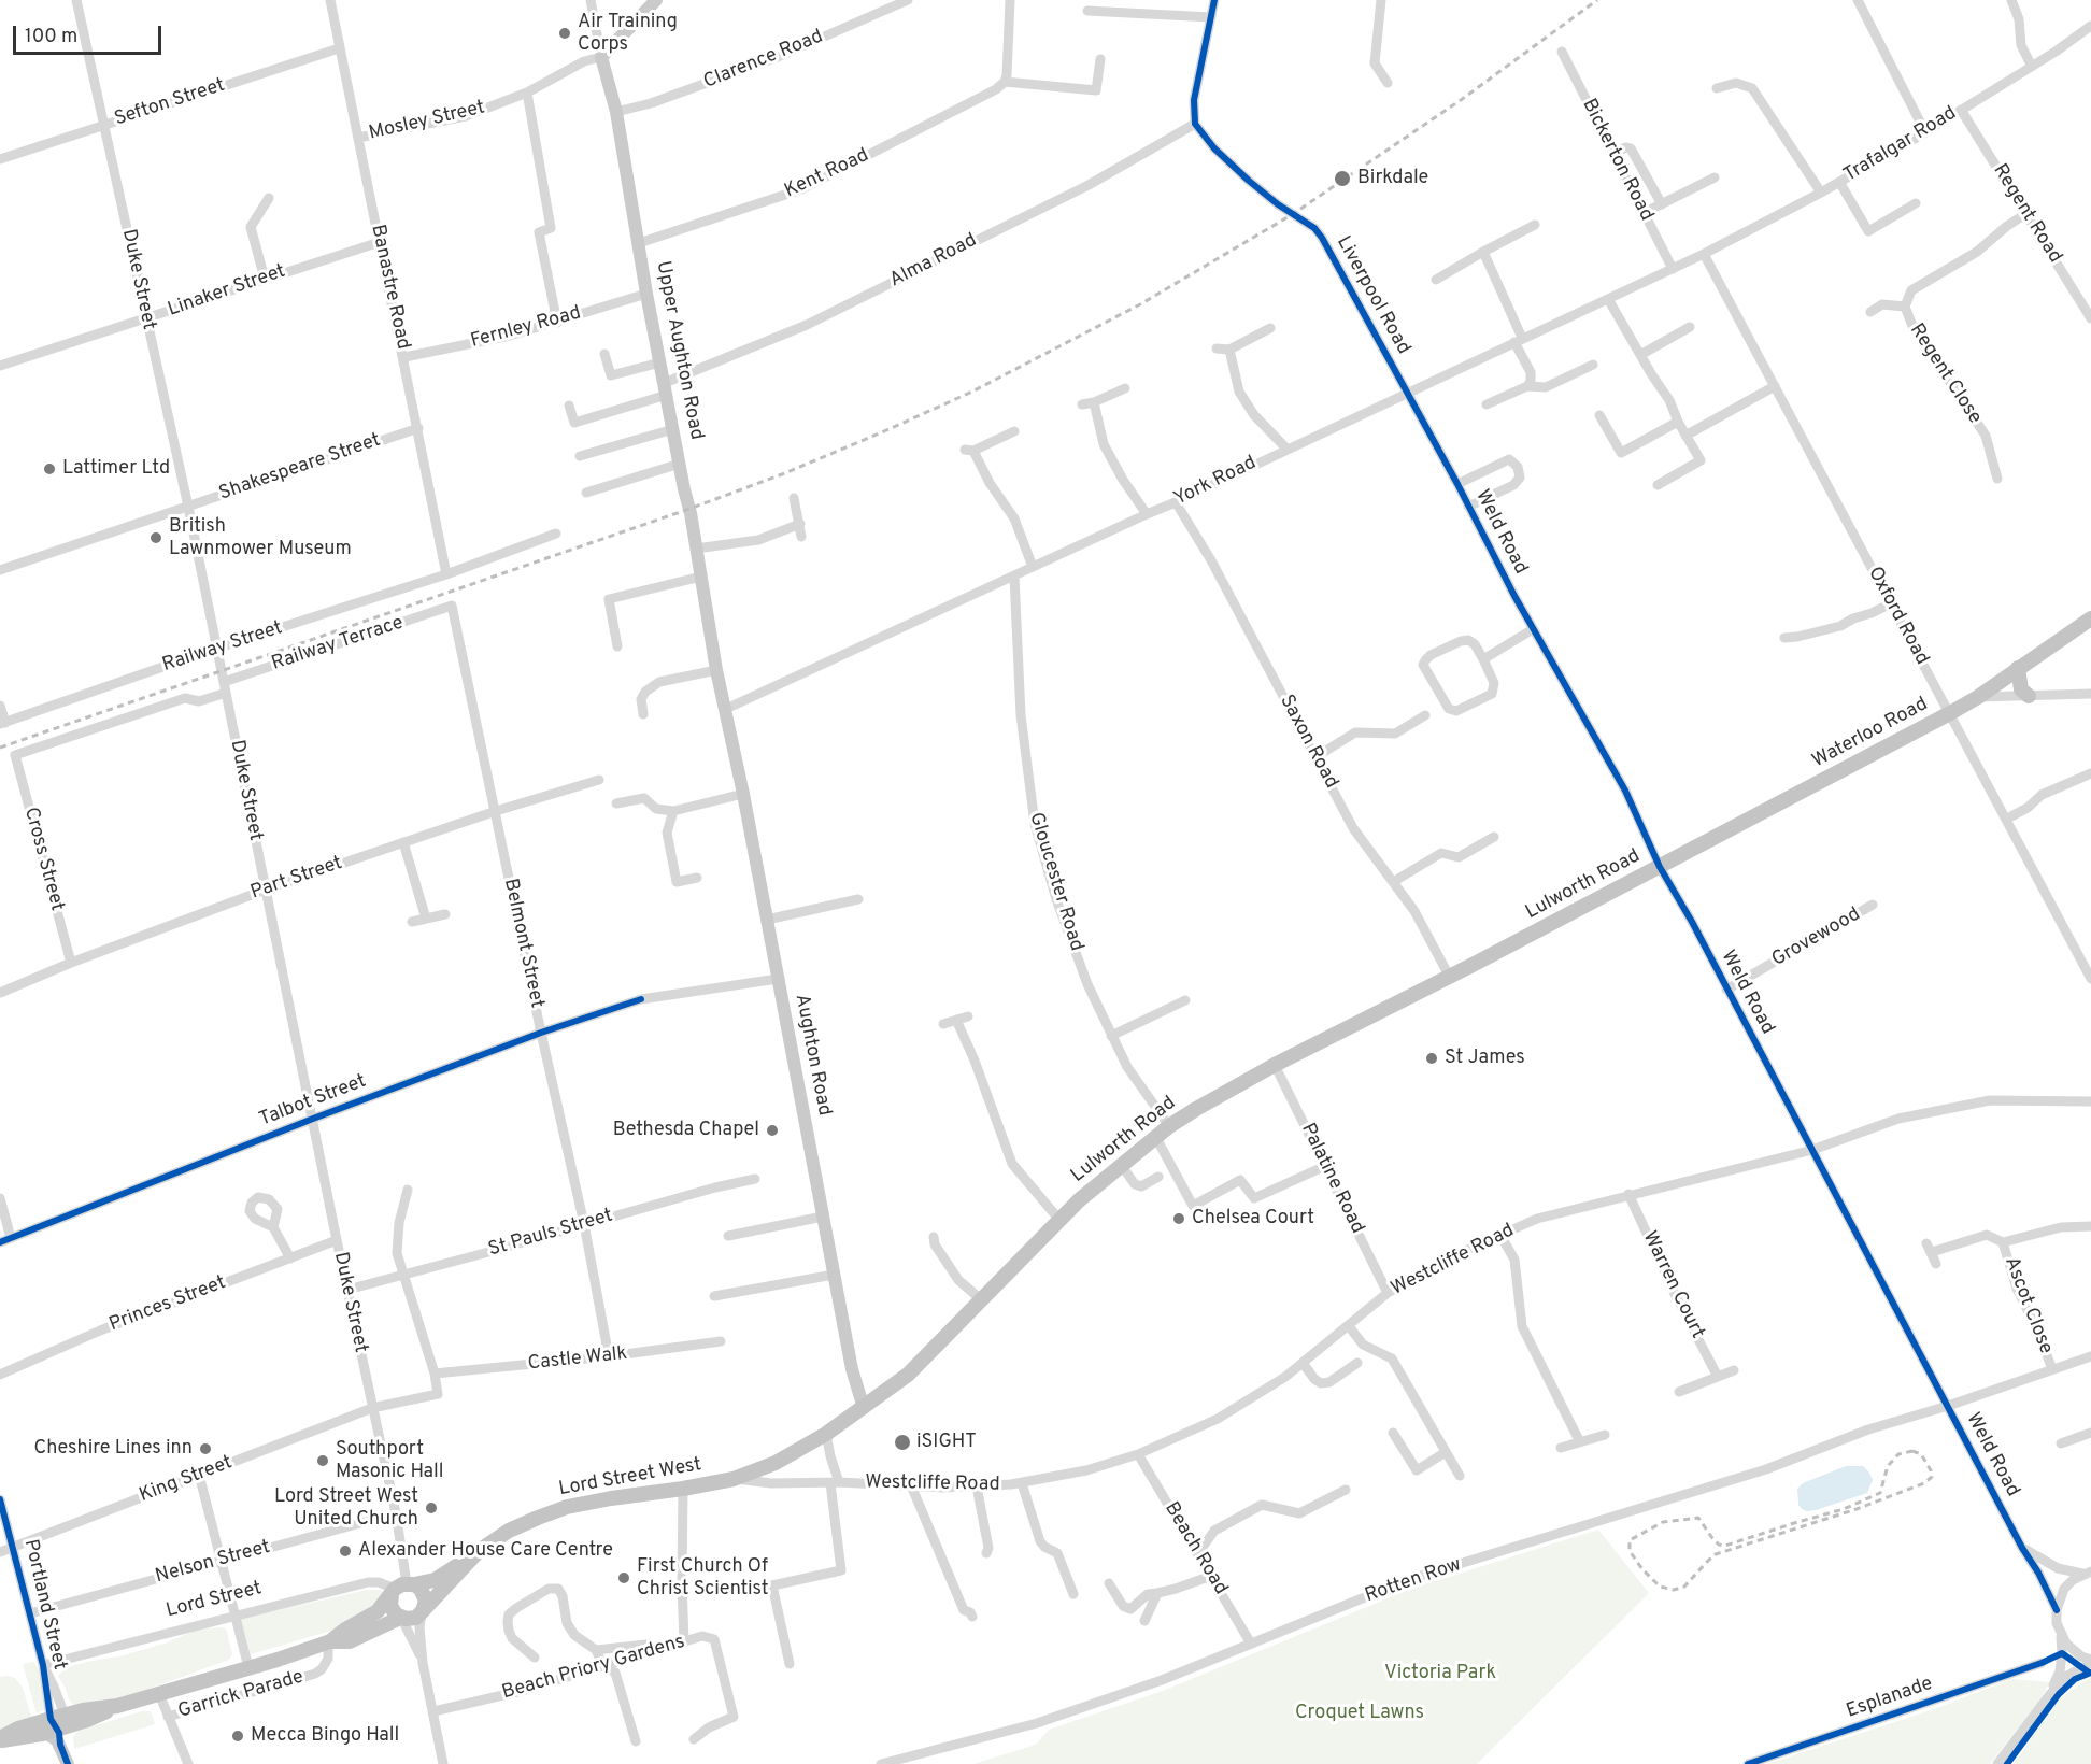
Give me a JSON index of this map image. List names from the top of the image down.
{
  "streets": {
    "highway": ["Waterloo Road", "Lulworth Road", "Lord Street West"],
    "main road": ["Upper Aughton Road", "Aughton Road"],
    "street": [
      "Clarence Road",
      "Sefton Street",
      "Mosley Street",
      "Trafalgar Road",
      "Bickerton Road",
      "Kent Road",
      "Regent Road",
      "Alma Road",
      "Duke Street",
      "Banastre Road",
      "Linaker Street",
      "Liverpool Road",
      "Fernley Road",
      "Regent Close",
      "Shakespeare Street",
      "York Road",
      "Weld Road",
      "Oxford Road",
      "Railway Terrace",
      "Railway Street",
      "Saxon Road",
      "Cross Street",
      "Part Street",
      "Gloucester Road",
      "Grovewood",
      "Belmont Street",
      "Talbot Street",
      "Palatine Road",
      "St Pauls Street",
      "Westcliffe Road",
      "Warren Court",
      "Princes Street",
      "Ascot Close",
      "Castle Walk",
      "King Street",
      "Beach Road",
      "Nelson Street",
      "Rotten Row",
      "Lord Street",
      "Portland Street",
      "Beach Priory Gardens",
      "Garrick Parade",
      "Esplanade"
    ]
  },
  "crossings": [
    ["Clarence Road", "Upper Aughton Road"],
    ["Sefton Street", "Duke Street"],
    ["Sefton Street", "Banastre Road"],
    ["Mosley Street", "Banastre Road"],
    ["Mosley Street", "Upper Aughton Road"],
    ["Trafalgar Road", "Regent Road"],
    ["Trafalgar Road", "York Road"],
    ["Trafalgar Road", "Oxford Road"],
    ["Bickerton Road", "York Road"],
    ["Kent Road", "Upper Aughton Road"],
    ["Regent Road", "Regent Close"],
    ["Alma Road", "Liverpool Road"],
    ["Alma Road", "Upper Aughton Road"],
    ["Duke Street", "Linaker Street"],
    ["Duke Street", "Shakespeare Street"],
    ["Duke Street", "Railway Terrace"],
    ["Duke Street", "Railway Street"],
    ["Duke Street", "Part Street"],
    ["Duke Street", "Talbot Street"],
    ["Duke Street", "St Pauls Street"],
    ["Duke Street", "Princes Street"],
    ["Duke Street", "Lord Street West"],
    ["Duke Street", "King Street"],
    ["Duke Street", "Nelson Street"],
    ["Duke Street", "Lord Street"],
    ["Banastre Road", "Linaker Street"],
    ["Banastre Road", "Fernley Road"],
    ["Banastre Road", "Shakespeare Street"],
    ["Banastre Road", "Railway Street"],
    ["Liverpool Road", "York Road"],
    ["Liverpool Road", "Weld Road"],
    ["Fernley Road", "Upper Aughton Road"],
    ["Upper Aughton Road", "York Road"],
    ["Upper Aughton Road", "Aughton Road"],
    ["York Road", "Weld Road"],
    ["York Road", "Oxford Road"],
    ["York Road", "Saxon Road"],
    ["York Road", "Gloucester Road"],
    ["York Road", "Aughton Road"],
    ["Weld Road", "Waterloo Road"],
    ["Weld Road", "Lulworth Road"],
    ["Weld Road", "Grovewood"],
    ["Weld Road", "Westcliffe Road"],
    ["Weld Road", "Rotten Row"],
    ["Oxford Road", "Waterloo Road"],
    ["Railway Terrace", "Cross Street"],
    ["Railway Terrace", "Belmont Street"],
    ["Waterloo Road", "Lulworth Road"],
    ["Saxon Road", "Lulworth Road"],
    ["Cross Street", "Part Street"],
    ["Part Street", "Belmont Street"],
    ["Gloucester Road", "Lulworth Road"],
    ["Lulworth Road", "Aughton Road"],
    ["Lulworth Road", "Palatine Road"],
    ["Lulworth Road", "Westcliffe Road"],
    ["Lulworth Road", "Lord Street West"],
    ["Belmont Street", "Talbot Street"],
    ["Belmont Street", "St Pauls Street"],
    ["Belmont Street", "Castle Walk"],
    ["Aughton Road", "Talbot Street"],
    ["Palatine Road", "Westcliffe Road"],
    ["Westcliffe Road", "Warren Court"],
    ["Westcliffe Road", "Lord Street West"],
    ["Westcliffe Road", "Beach Road"],
    ["Ascot Close", "Rotten Row"],
    ["Castle Walk", "King Street"],
    ["Lord Street West", "Lord Street"],
    ["King Street", "Portland Street"],
    ["Beach Road", "Rotten Row"],
    ["Nelson Street", "Portland Street"],
    ["Lord Street", "Portland Street"]
  ],
  "parks": ["Victoria Park", "Croquet Lawns"],
  "places": [
    "Air Training Corps",
    "Birkdale",
    "Lattimer Ltd",
    "British Lawnmower Museum",
    "St James",
    "Bethesda Chapel",
    "Chelsea Court",
    "iSIGHT",
    "Cheshire Lines inn",
    "Southport Masonic Hall",
    "Lord Street West United Church",
    "Alexander House Care Centre",
    "First Church Of Christ Scientist",
    "Mecca Bingo Hall"
  ],
  "scale_bar": "100 m"
}
